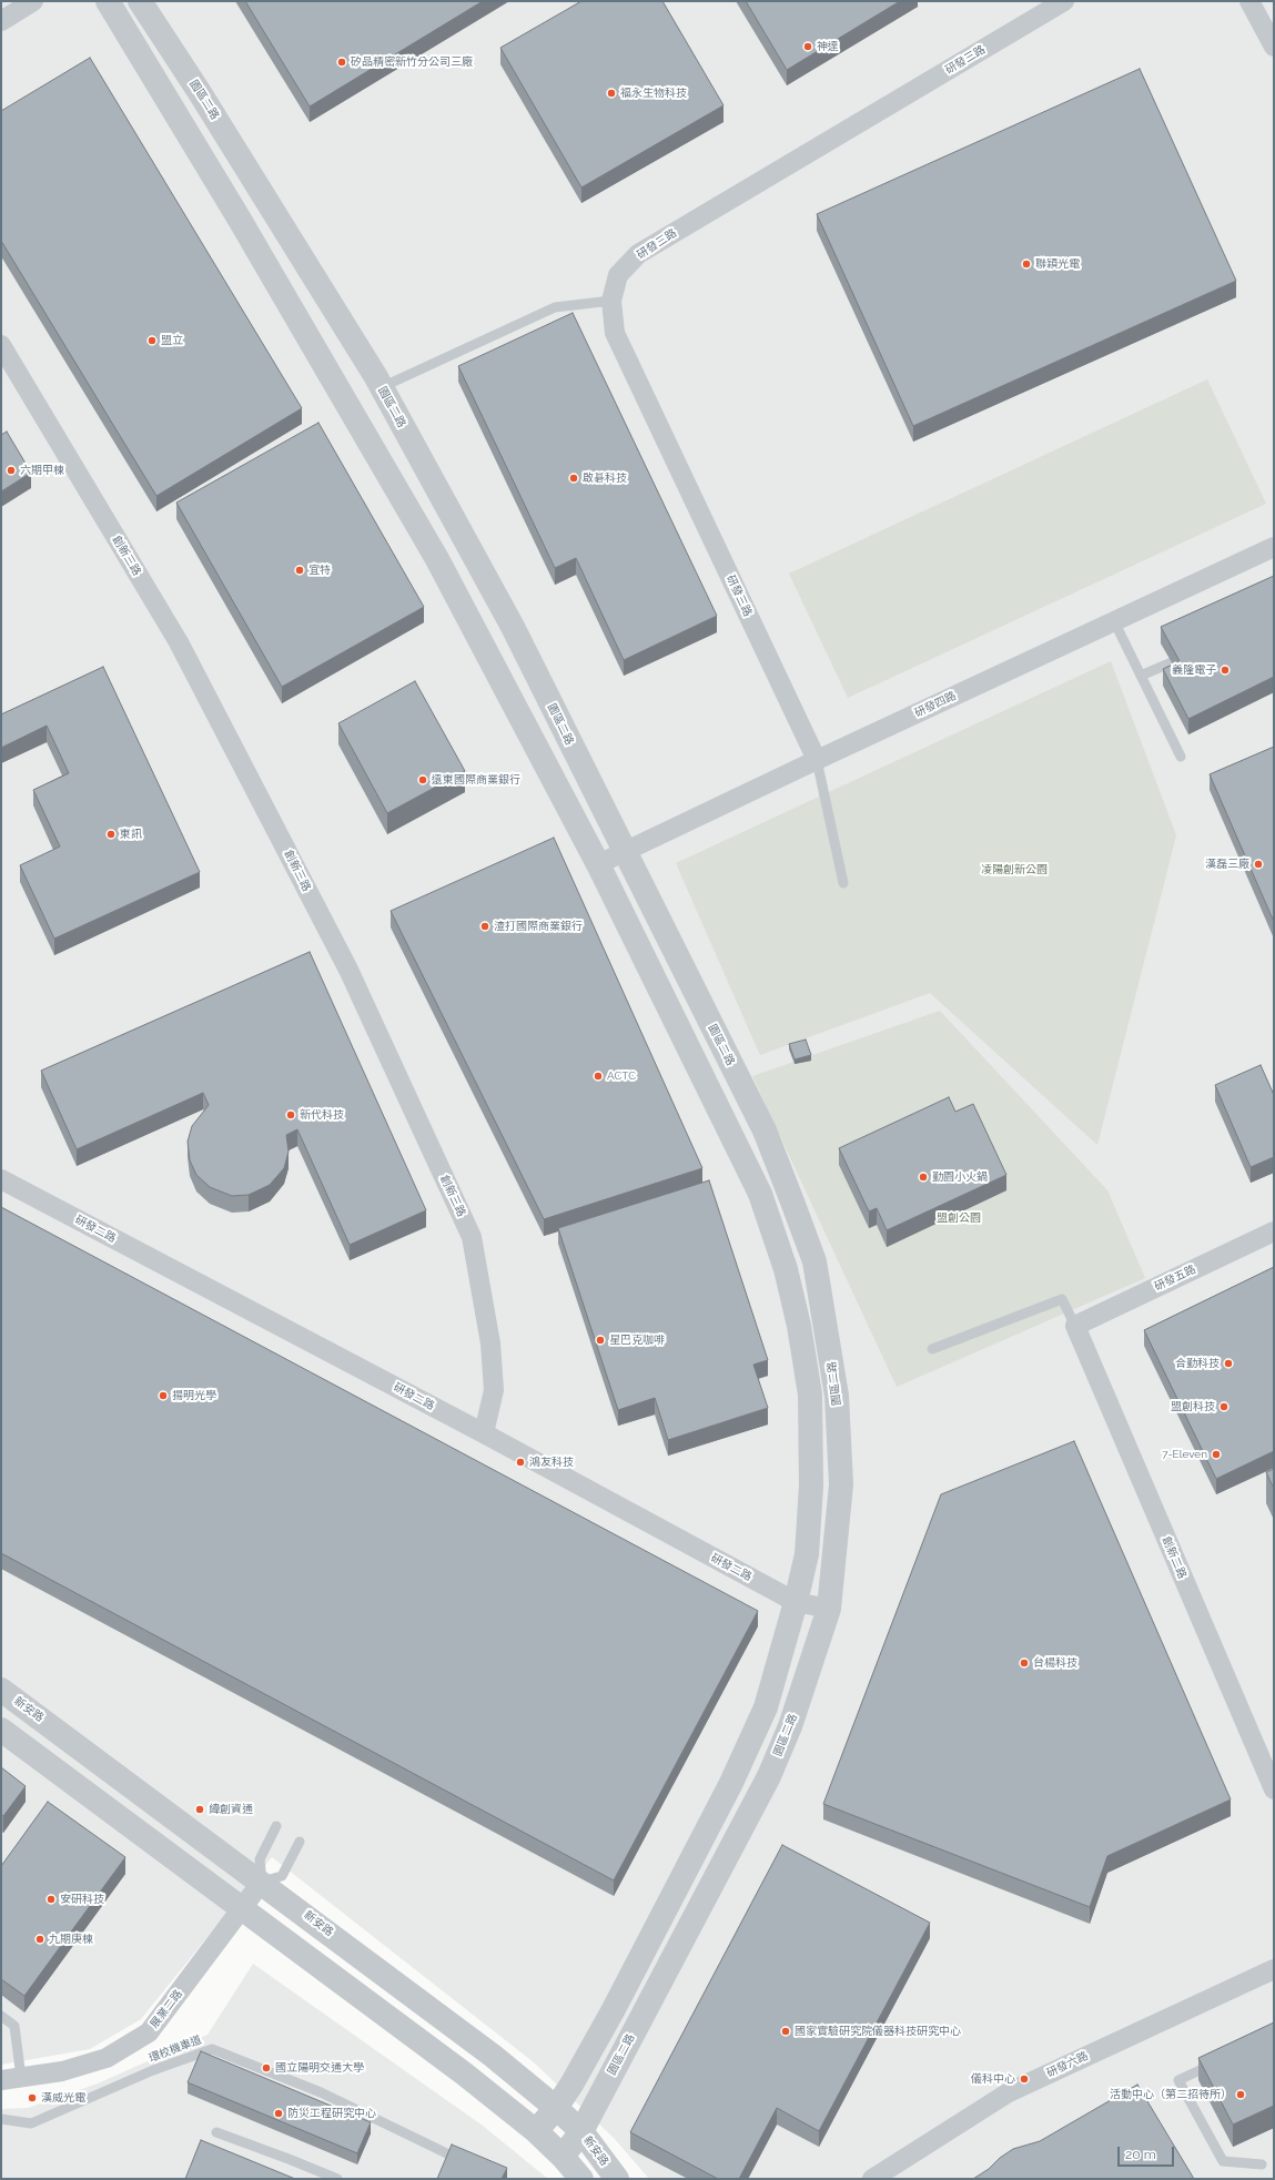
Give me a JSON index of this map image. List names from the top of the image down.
{
  "streets": {
    "street": [
      "研發三路",
      "園區二路",
      "創新三路",
      "研發四路",
      "研發二路",
      "研發五路",
      "創新二路",
      "新安路",
      "展業二路",
      "研發六路"
    ],
    "lane": ["環校機車道"]
  },
  "crossings": [
    ["研發三路", "研發四路"],
    ["園區二路", "研發四路"],
    ["園區二路", "研發二路"],
    ["園區二路", "新安路"],
    ["創新三路", "研發二路"],
    ["研發五路", "創新二路"],
    ["新安路", "展業二路"]
  ],
  "parks": ["凌陽創新公園", "盟創公園"],
  "places": [
    "神達",
    "矽品精密新竹分公司三廠",
    "福永生物科技",
    "聯穎光電",
    "盟立",
    "六期甲棟",
    "啟碁科技",
    "宜特",
    "義隆電子",
    "遠東國際商業銀行",
    "東訊",
    "漢磊三廠",
    "渣打國際商業銀行",
    "ACTC",
    "新代科技",
    "勤園小火鍋",
    "星巴克咖啡",
    "合勤科技",
    "揚明光學",
    "盟創科技",
    "7-Eleven",
    "鴻友科技",
    "台楊科技",
    "緯創資通",
    "安研科技",
    "九期庚棟",
    "國家實驗研究院儀器科技研究中心",
    "國立陽明交通大學",
    "儀科中心",
    "活動中心（第二招待所）",
    "漢威光電",
    "防災工程研究中心"
  ],
  "scale_bar": "20 m"
}
